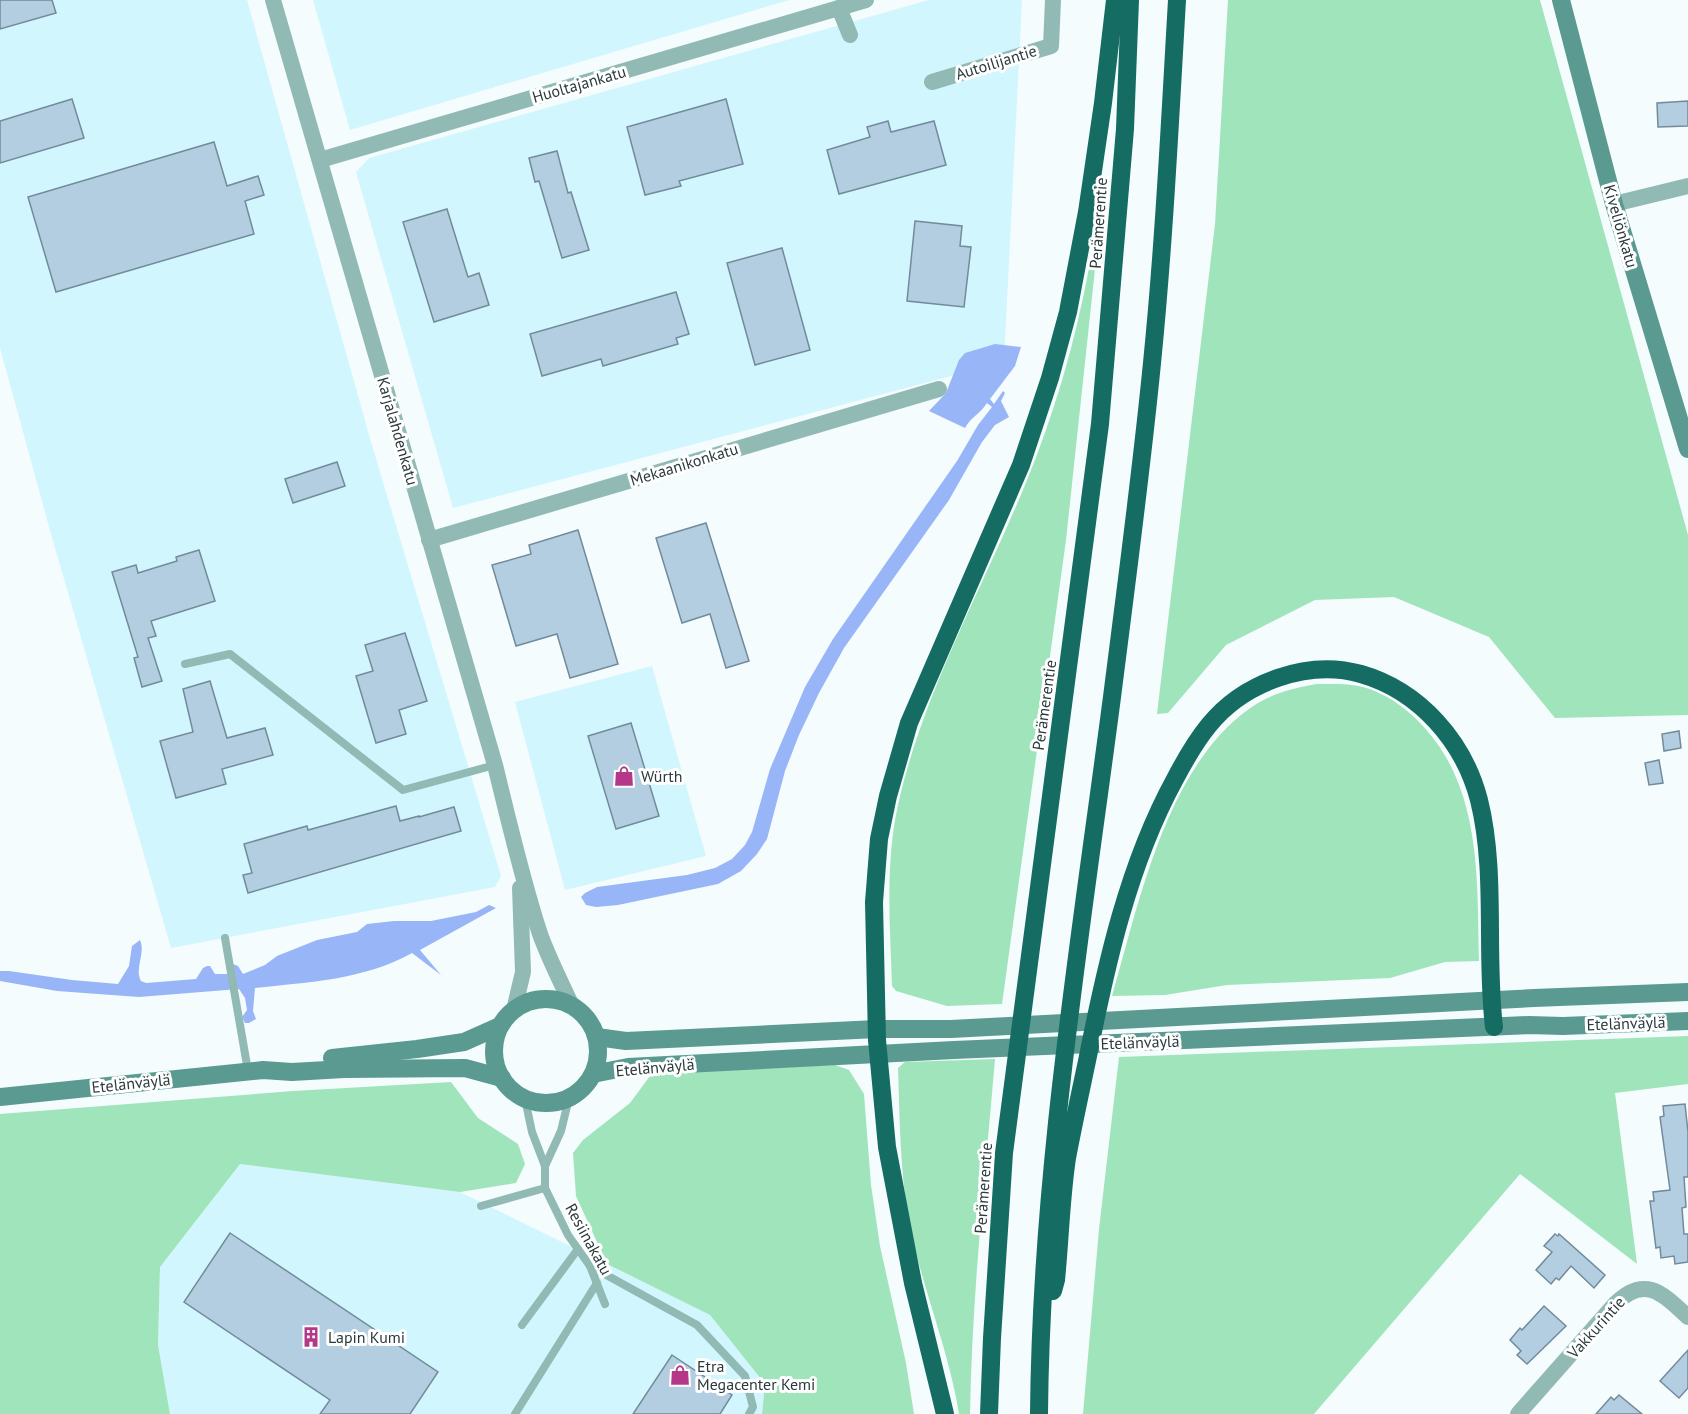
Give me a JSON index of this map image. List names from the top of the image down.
{
  "streets": {
    "highway": ["Perämerentie"],
    "main road": ["Kiveliönkatu", "Etelänväylä"],
    "street": [
      "Autoilijantie",
      "Huoltajankatu",
      "Karjalahdenkatu",
      "Mekaanikonkatu",
      "Vakkurintie"
    ],
    "lane": ["Resiinakatu"]
  },
  "crossings": [
    ["Huoltajankatu", "Karjalahdenkatu"],
    ["Karjalahdenkatu", "Mekaanikonkatu"],
    ["Karjalahdenkatu", "Etelänväylä"],
    ["Karjalahdenkatu", "Resiinakatu"],
    ["Etelänväylä", "Resiinakatu"]
  ],
  "places": {
    "shop": ["Würth", "Etra Megacenter Kemi"],
    "building": ["Lapin Kumi"]
  }
}
